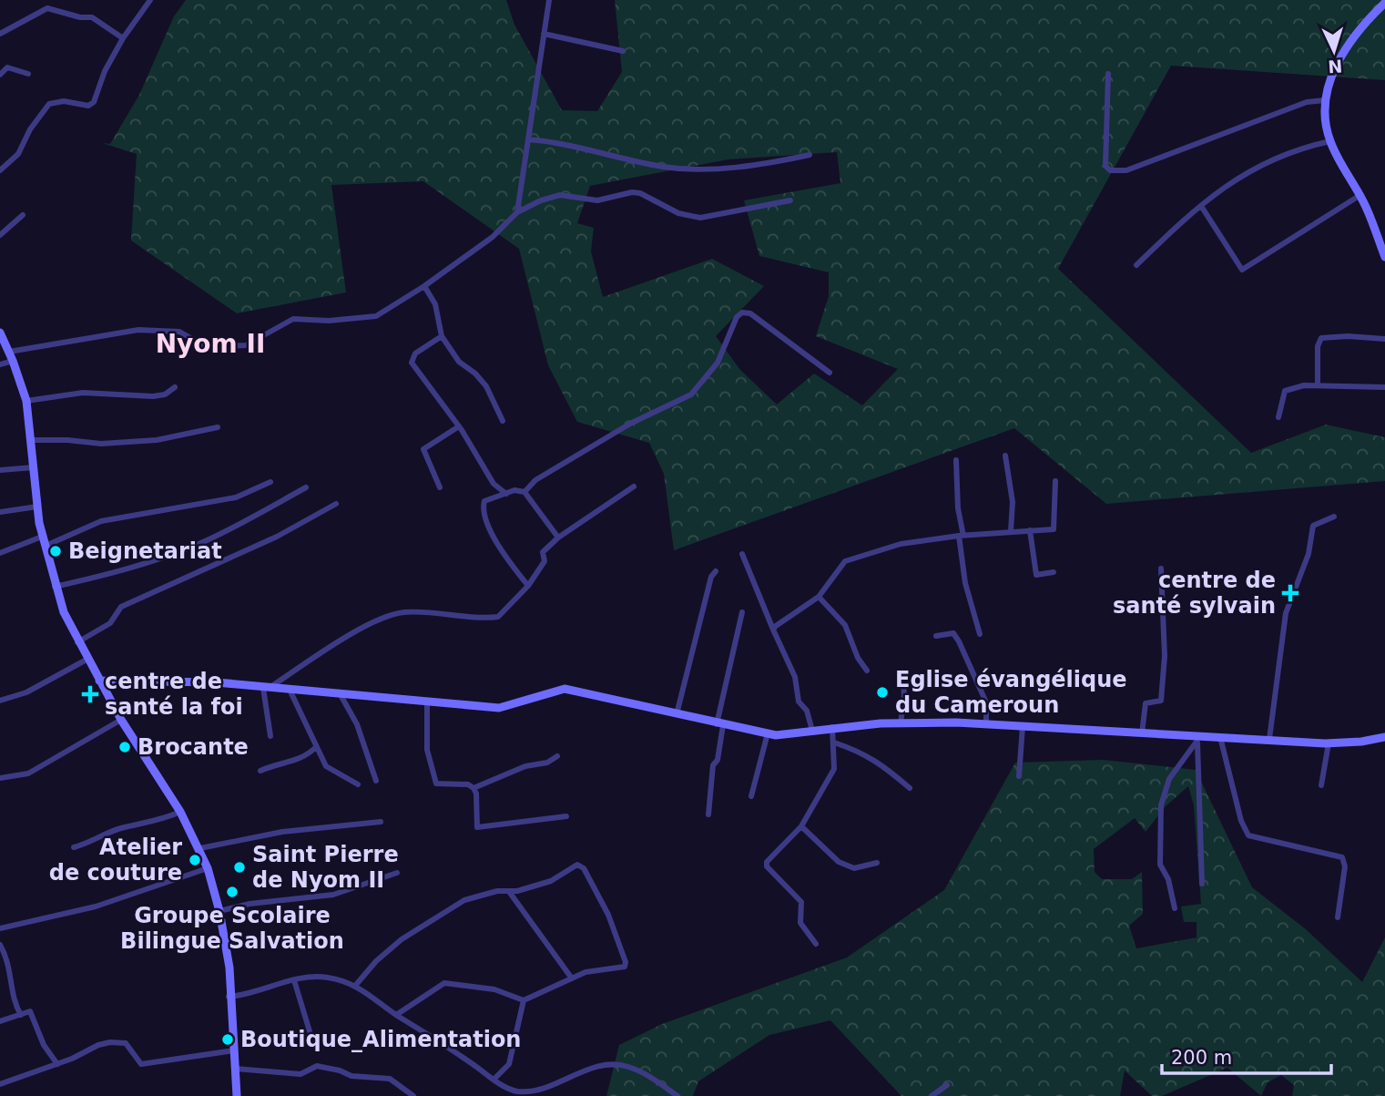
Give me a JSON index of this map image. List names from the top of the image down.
{
  "districts": ["Nyom II"],
  "places": {
    "other": [
      "Beignetariat",
      "Eglise évangélique du Cameroun",
      "Brocante",
      "Atelier de couture",
      "Saint Pierre de Nyom II",
      "Groupe Scolaire Bilingue Salvation",
      "Boutique_Alimentation"
    ],
    "health": ["centre de santé sylvain", "centre de santé la foi"]
  },
  "scale_bar": "200 m",
  "north": "bottom"
}
